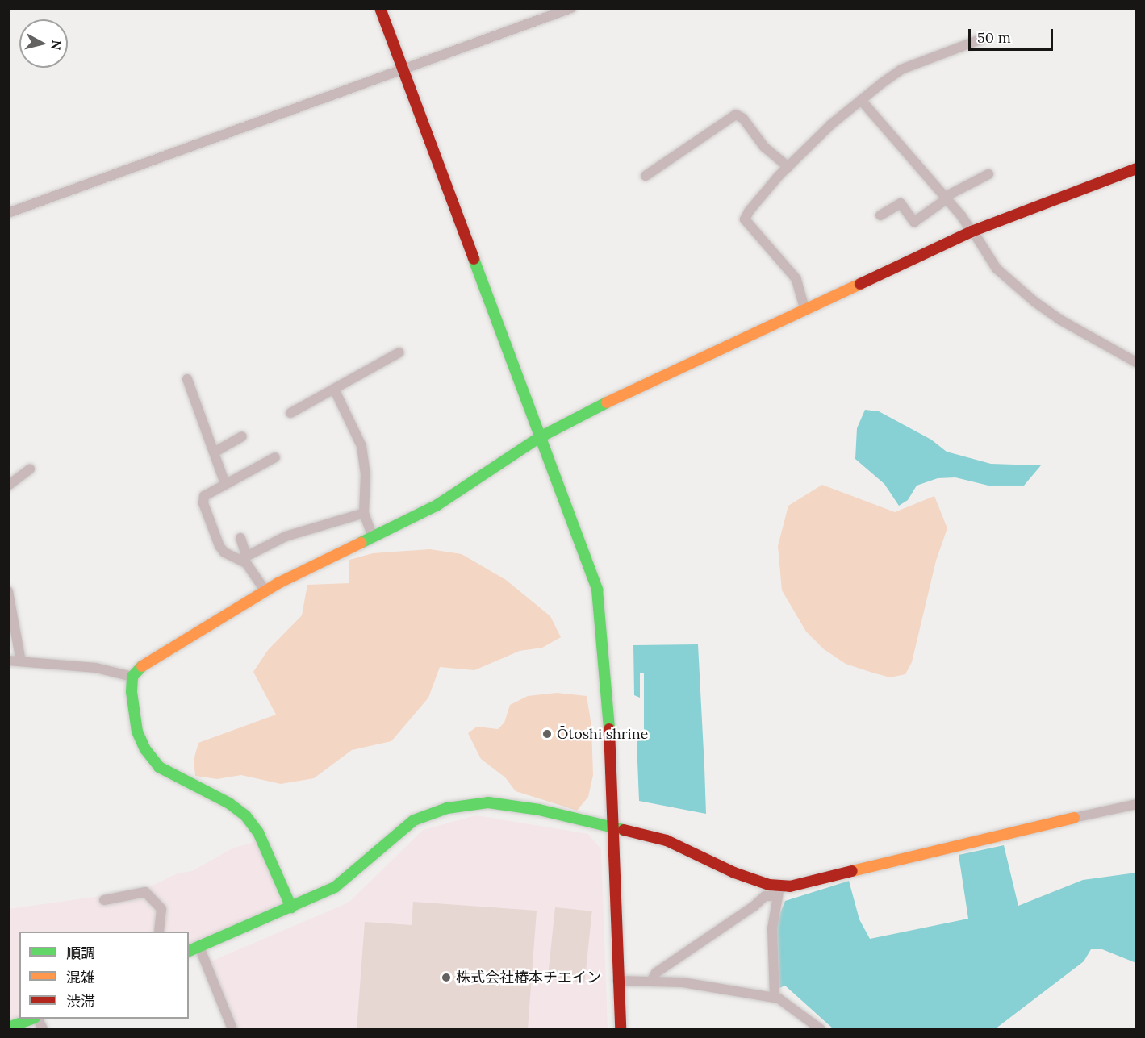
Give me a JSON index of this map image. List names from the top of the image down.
{
  "places": ["Ōtoshi shrine", "株式会社椿本チエイン"],
  "legend": ["順調", "混雑", "渋滞"],
  "scale_bar": "50 m",
  "north": "right"
}
